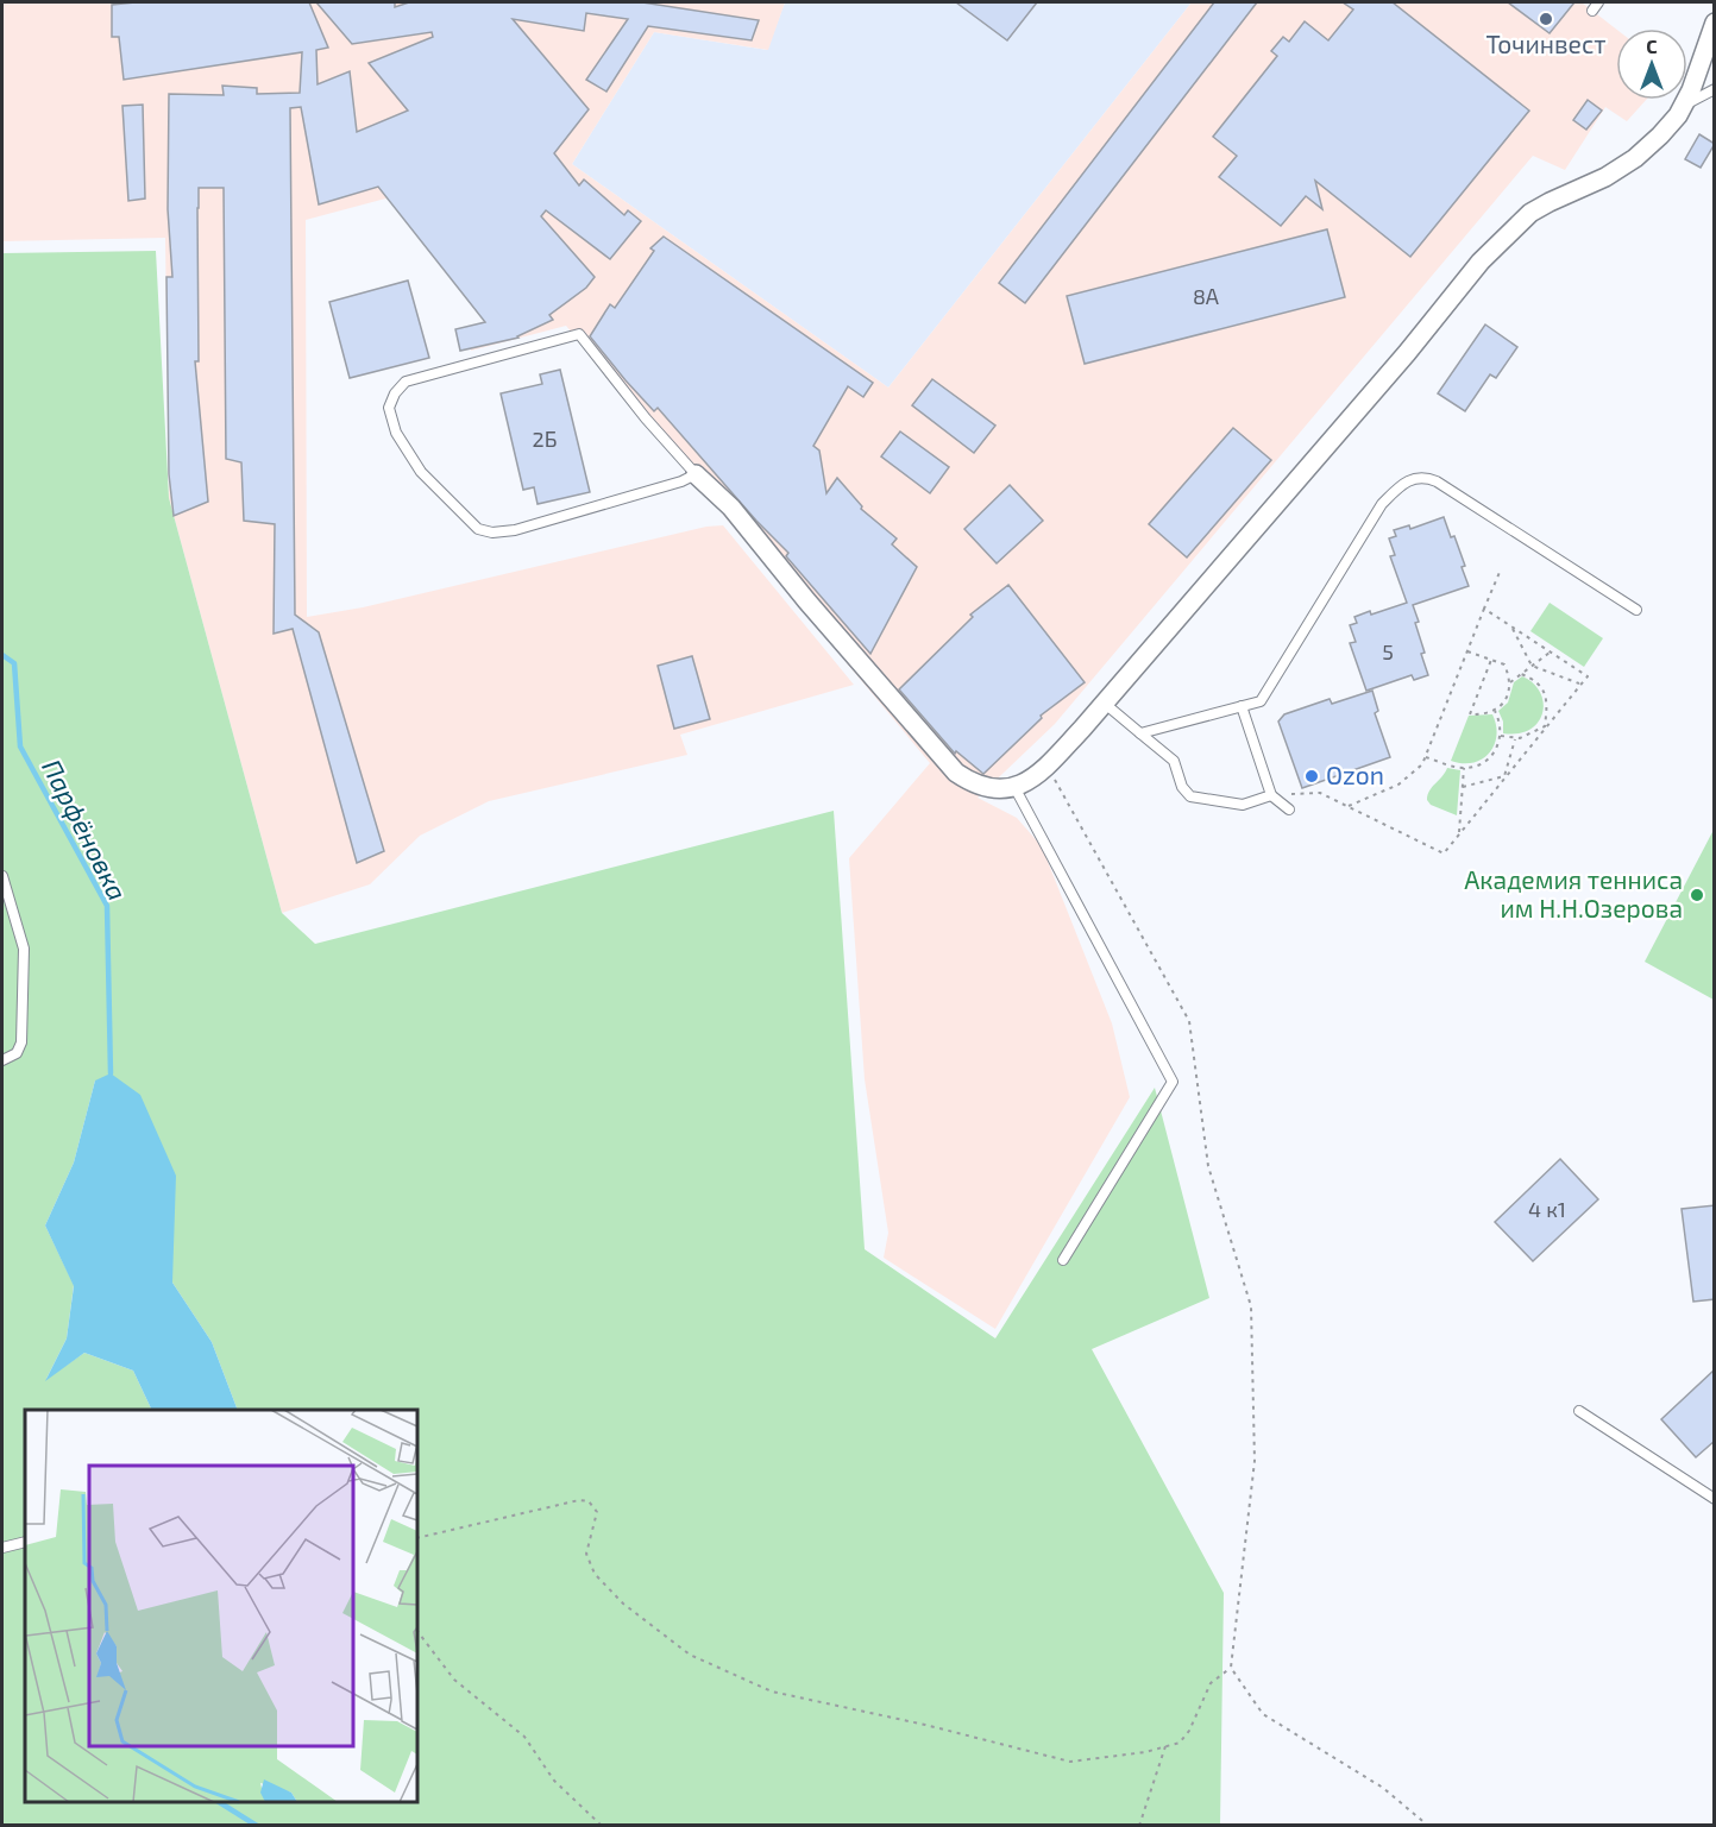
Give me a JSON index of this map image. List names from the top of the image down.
{
  "water": ["Парфёновка"],
  "places": ["Точинвест", "Ozon", "Академия тенниса им Н.Н.Озерова"],
  "house_numbers": [
    "8А",
    "2Б",
    "5",
    "4 к1"
  ],
  "north": "top"
}
